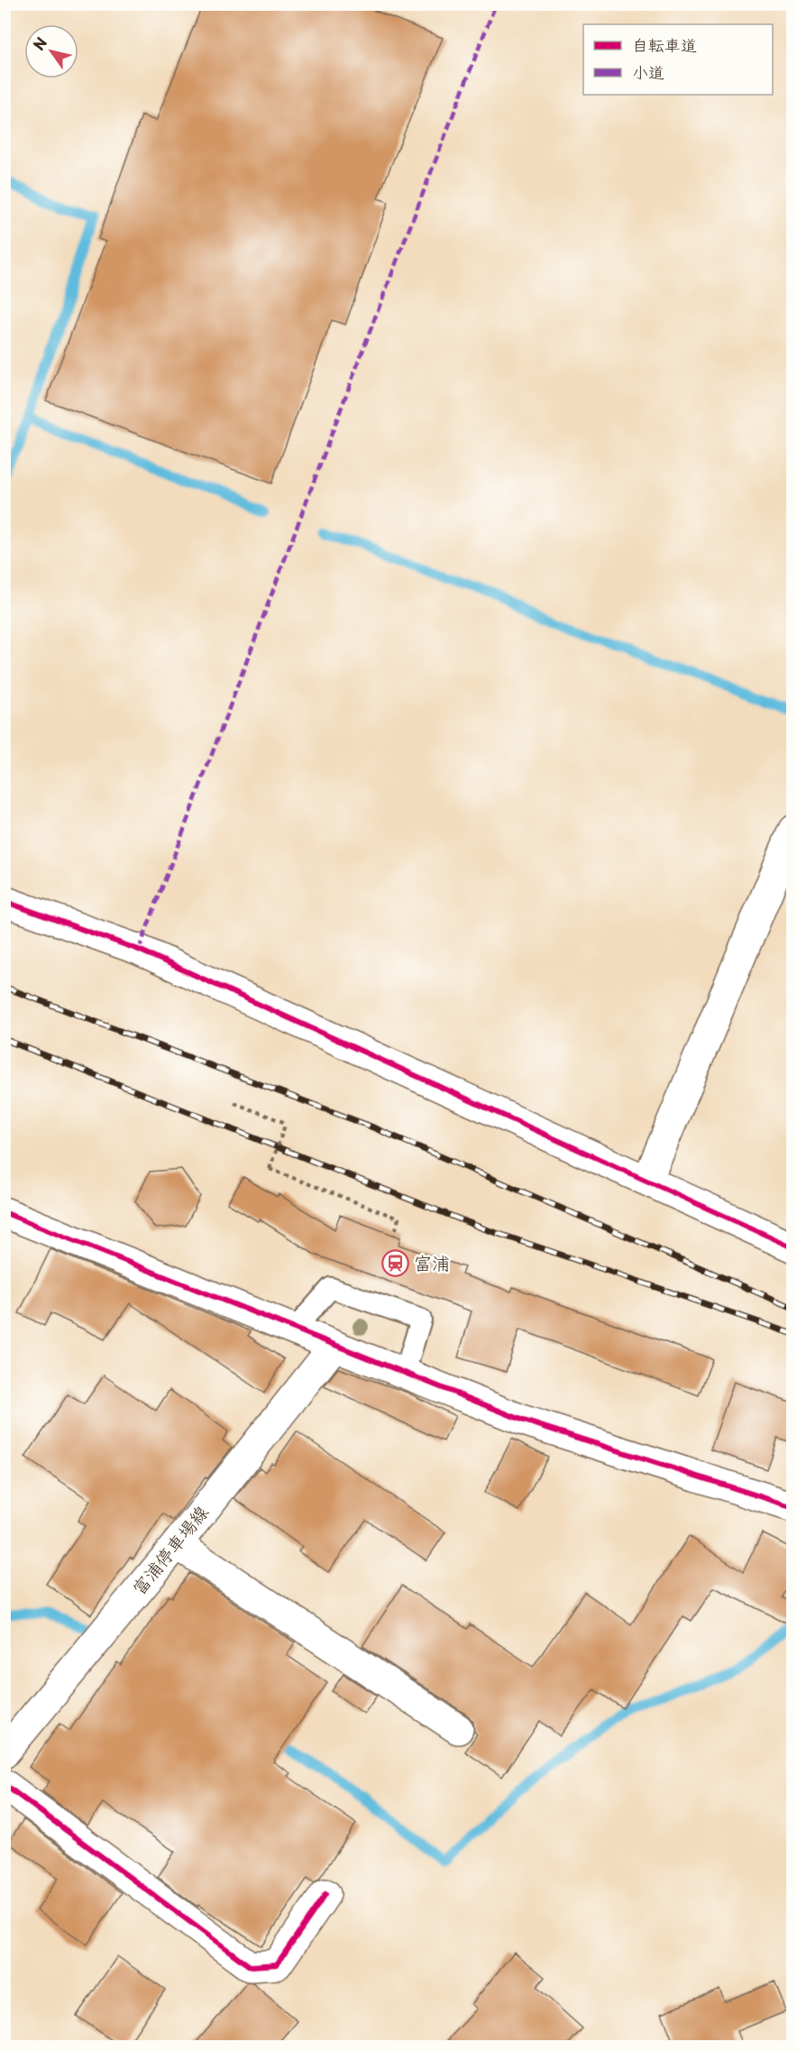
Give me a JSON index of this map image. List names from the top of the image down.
{
  "streets": {
    "street": ["富浦停車場線"]
  },
  "places": {
    "station": ["富浦"]
  },
  "legend": ["自転車道", "小道"],
  "north": "top left"
}
